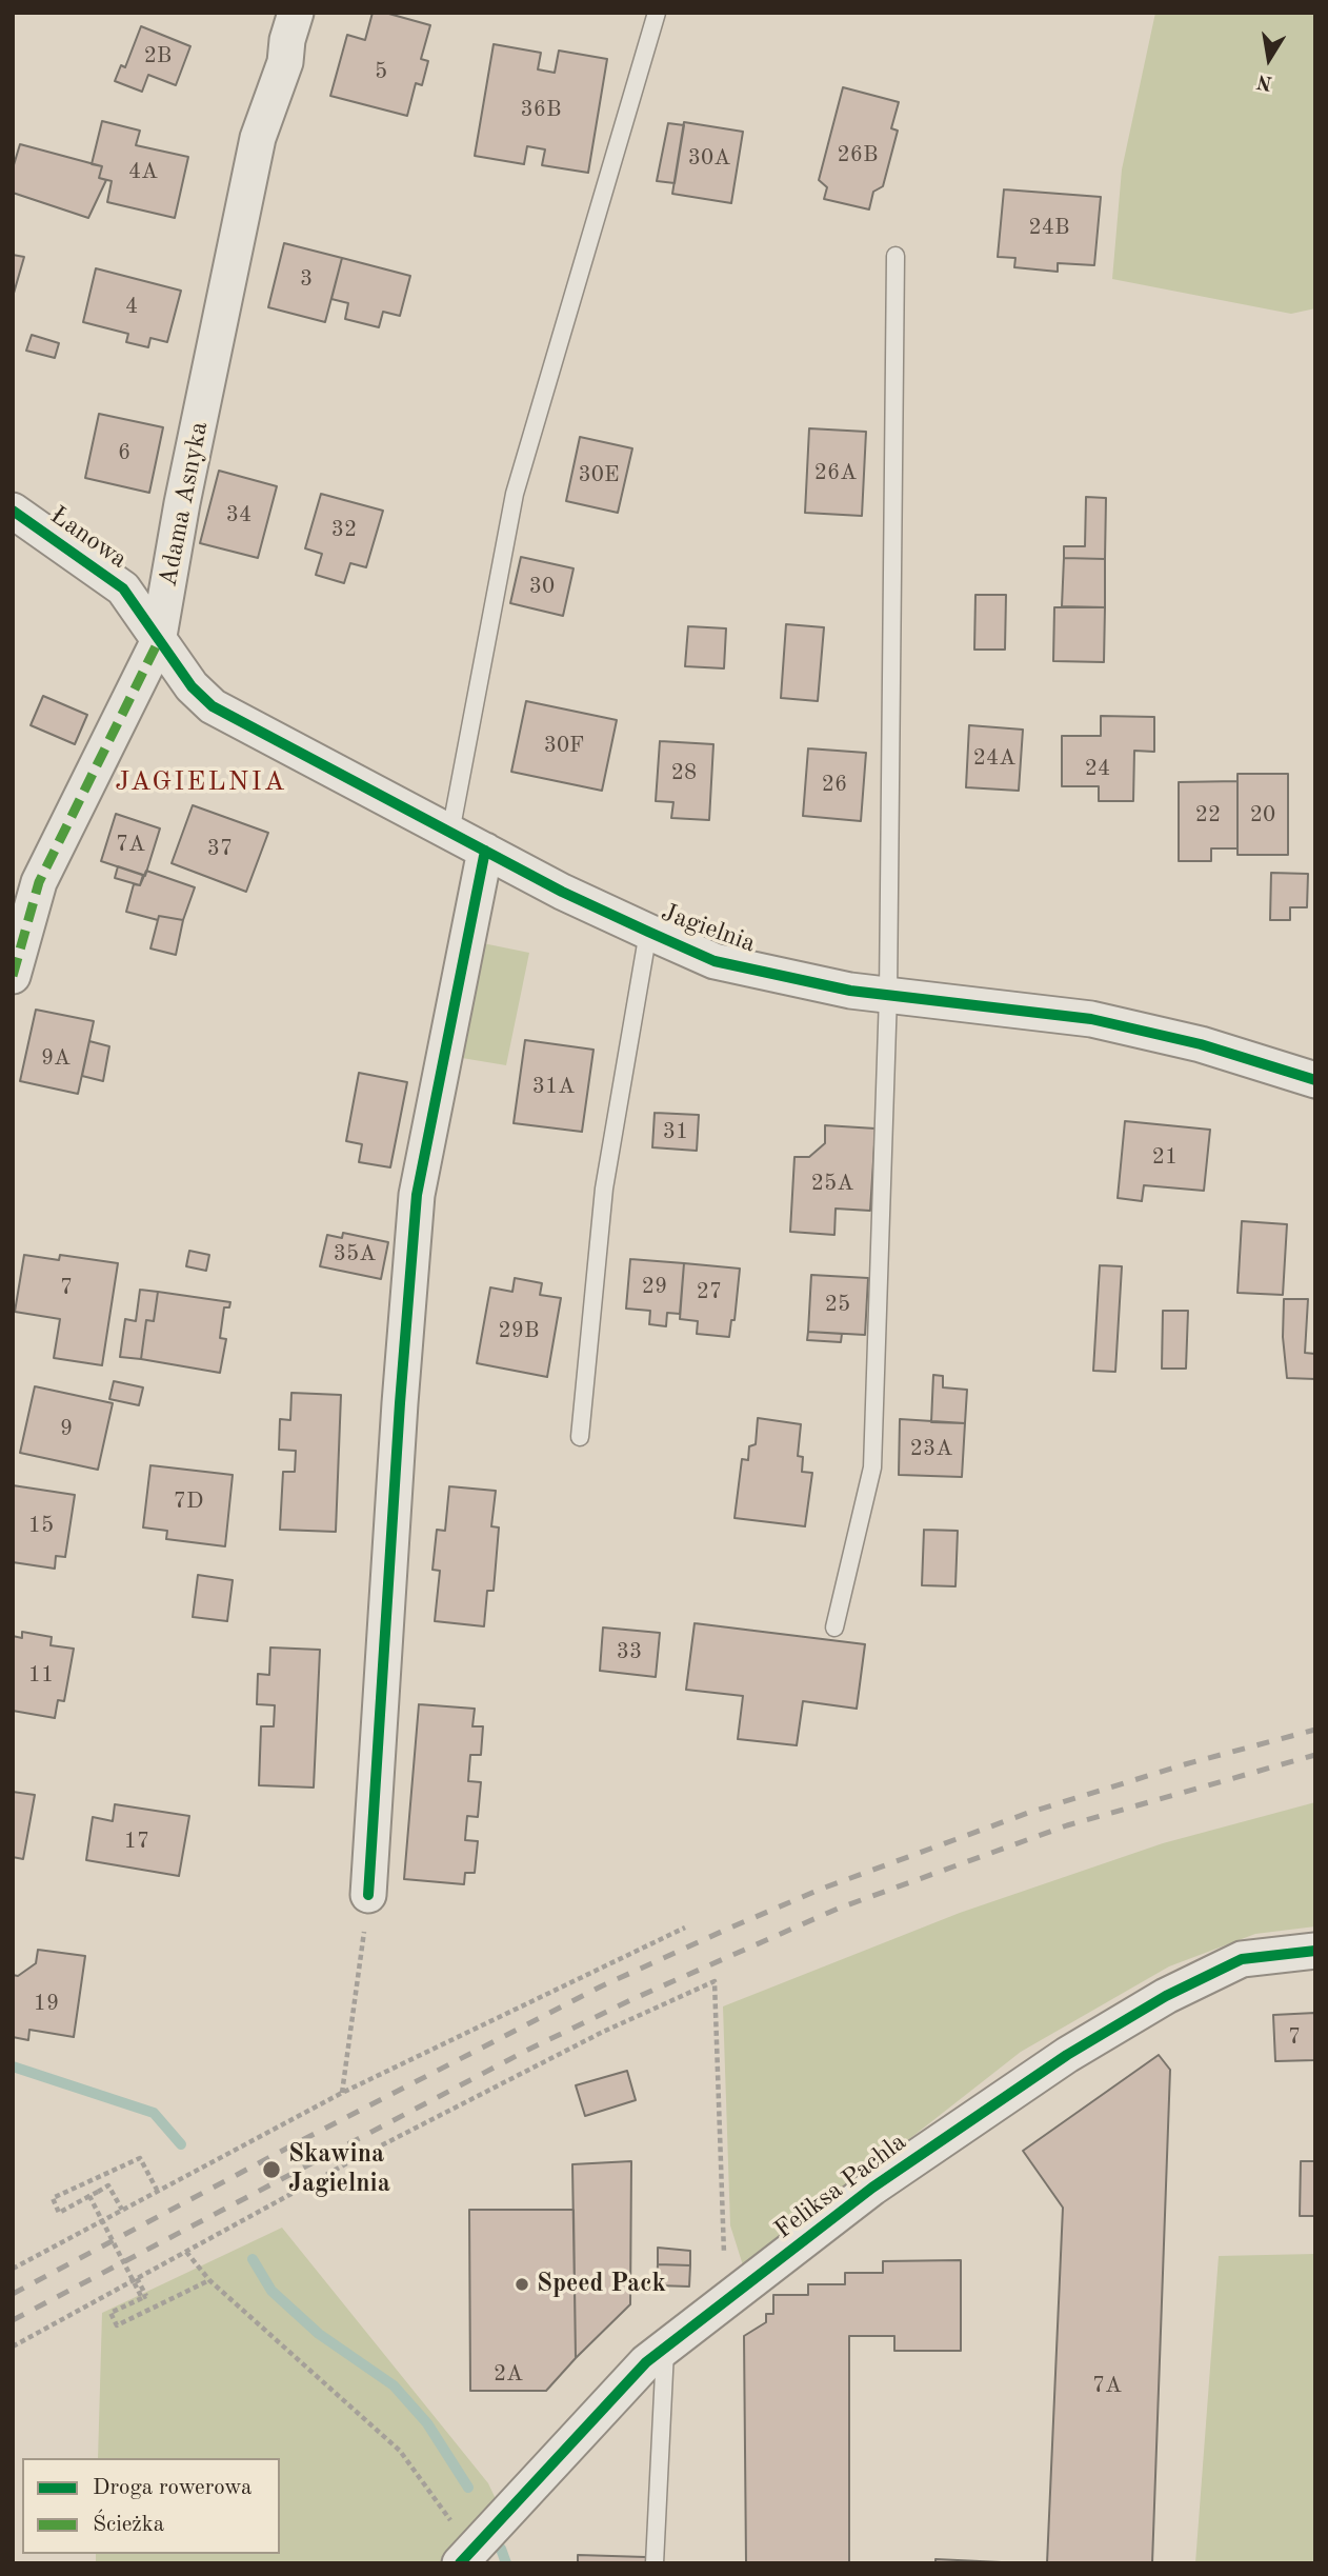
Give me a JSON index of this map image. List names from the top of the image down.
{
  "streets": {
    "street": [
      "Adama Asnyka",
      "Łanowa",
      "Jagielnia",
      "Feliksa Pachla"
    ]
  },
  "crossings": [
    ["Adama Asnyka", "Łanowa"],
    ["Adama Asnyka", "Jagielnia"],
    ["Łanowa", "Jagielnia"]
  ],
  "districts": ["JAGIELNIA"],
  "places": ["Skawina Jagielnia", "Speed Pack"],
  "house_numbers": [
    "2B",
    "5",
    "36B",
    "26B",
    "30A",
    "4A",
    "24B",
    "3",
    "4",
    "6",
    "26A",
    "30E",
    "34",
    "32",
    "30",
    "30F",
    "24A",
    "24",
    "28",
    "26",
    "22",
    "20",
    "7A",
    "37",
    "9A",
    "31A",
    "31",
    "21",
    "25A",
    "35A",
    "29",
    "7",
    "27",
    "25",
    "29B",
    "9",
    "23A",
    "7D",
    "15",
    "33",
    "11",
    "17",
    "19",
    "7",
    "2A",
    "7A"
  ],
  "legend": ["Droga rowerowa", "Ścieżka"],
  "north": "bottom"
}
